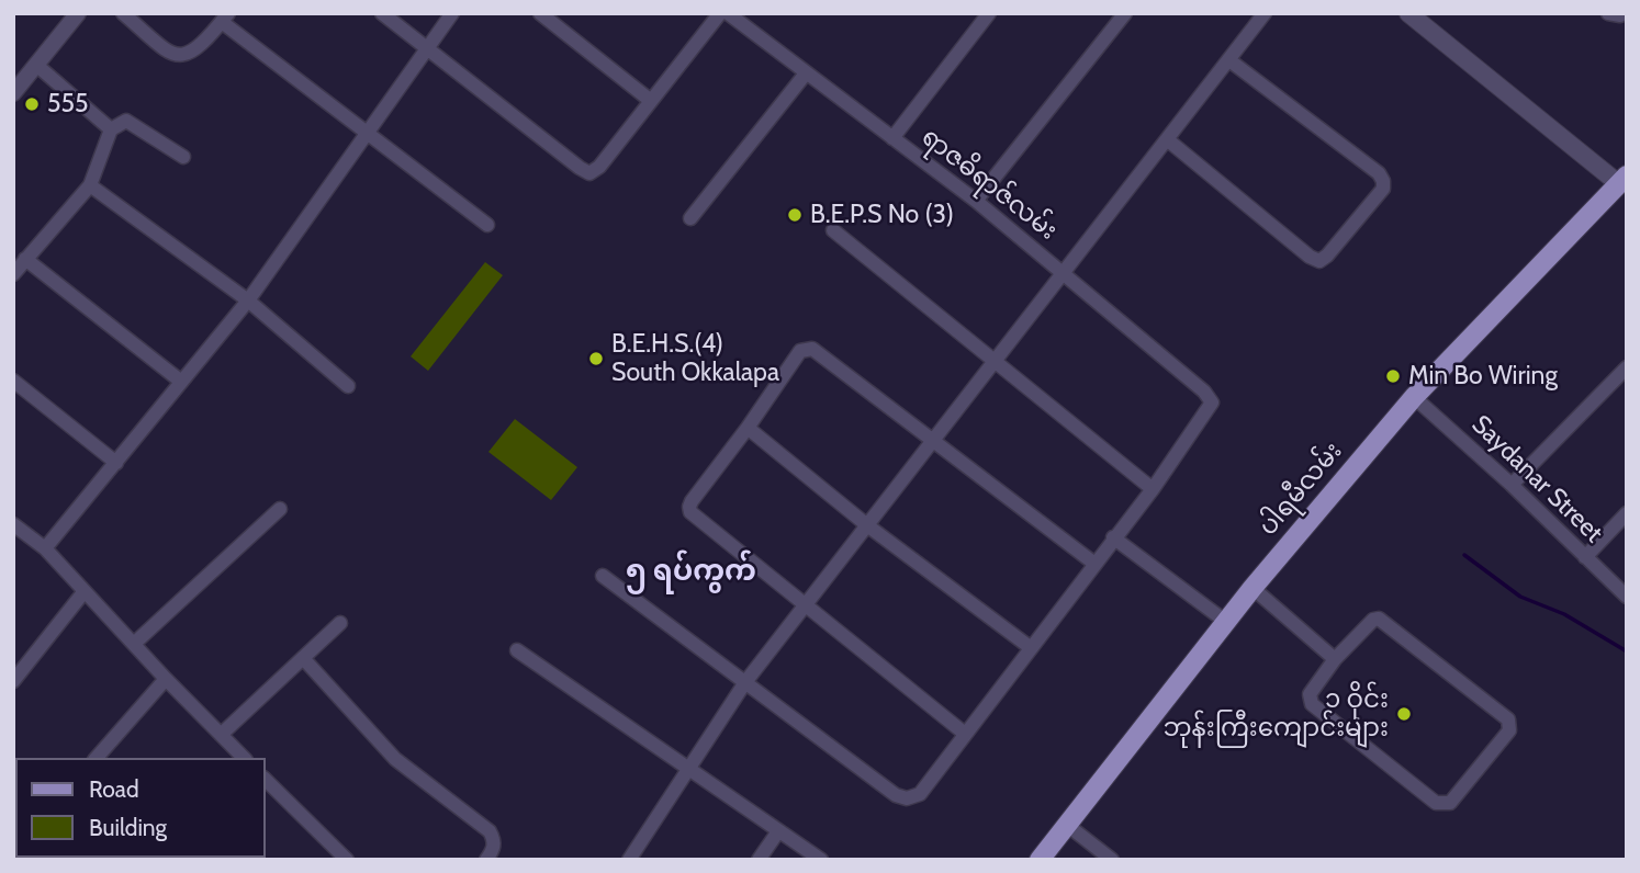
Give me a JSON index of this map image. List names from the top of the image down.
{
  "streets": {
    "main road": ["ပါရမီလမ်း"],
    "street": ["ရာဇဓိရာဇ်လမ်း", "Saydanar Street"]
  },
  "crossings": [
    ["Saydanar Street", "ပါရမီလမ်း"]
  ],
  "districts": ["၅ ရပ်ကွက်"],
  "places": [
    "555",
    "B.E.P.S No (3)",
    "B.E.H.S.(4) South Okkalapa",
    "Min Bo Wiring",
    "၁ ဝိုင်း ဘုန်းကြီးကျောင်းများ"
  ],
  "legend": ["Road", "Building"]
}
